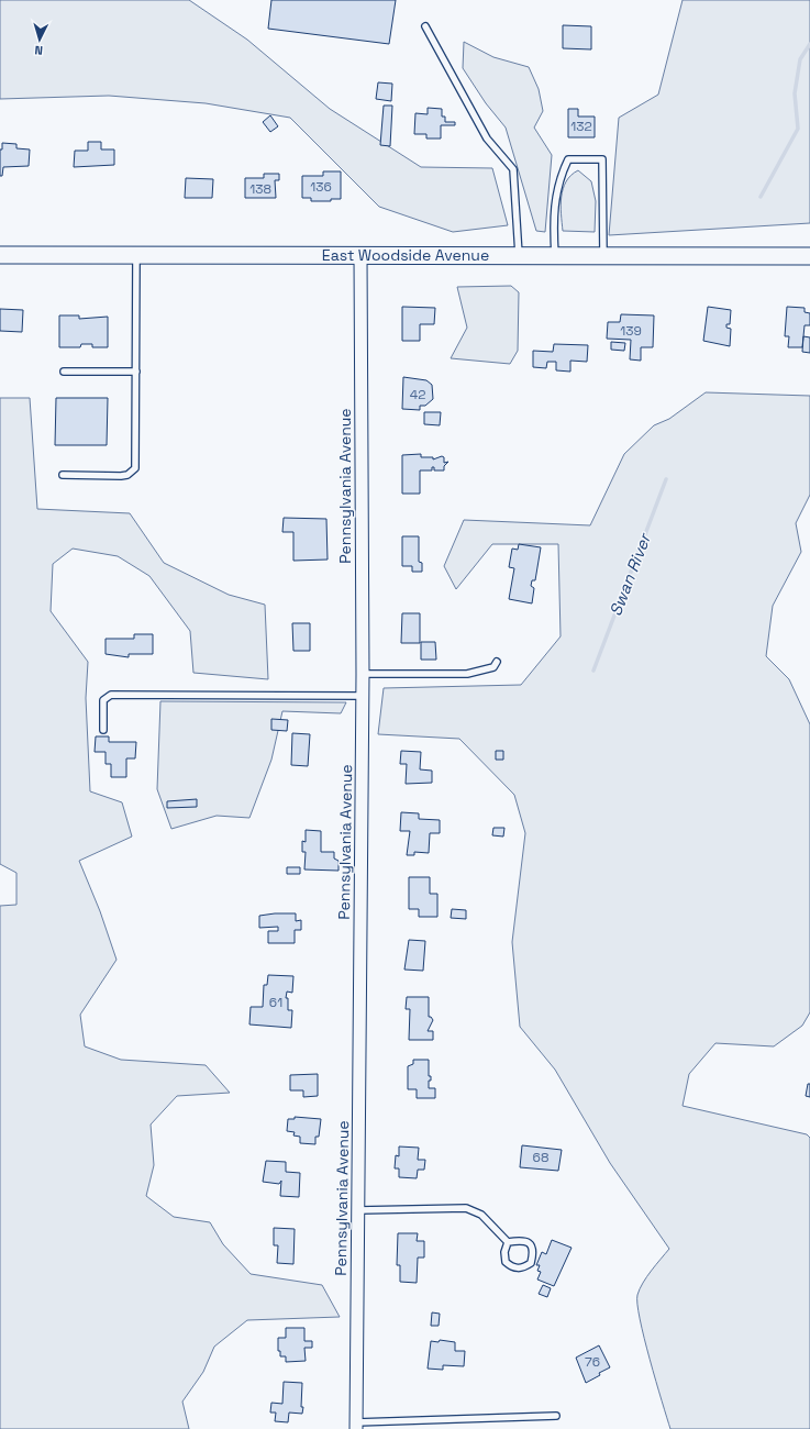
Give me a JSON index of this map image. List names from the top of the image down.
{
  "streets": {
    "main road": ["East Woodside Avenue"],
    "street": ["Pennsylvania Avenue"]
  },
  "crossings": [
    ["East Woodside Avenue", "Pennsylvania Avenue"]
  ],
  "water": ["Swan River"],
  "house_numbers": [
    "132",
    "136",
    "138",
    "139",
    "42",
    "61",
    "68",
    "76"
  ],
  "north": "bottom"
}
